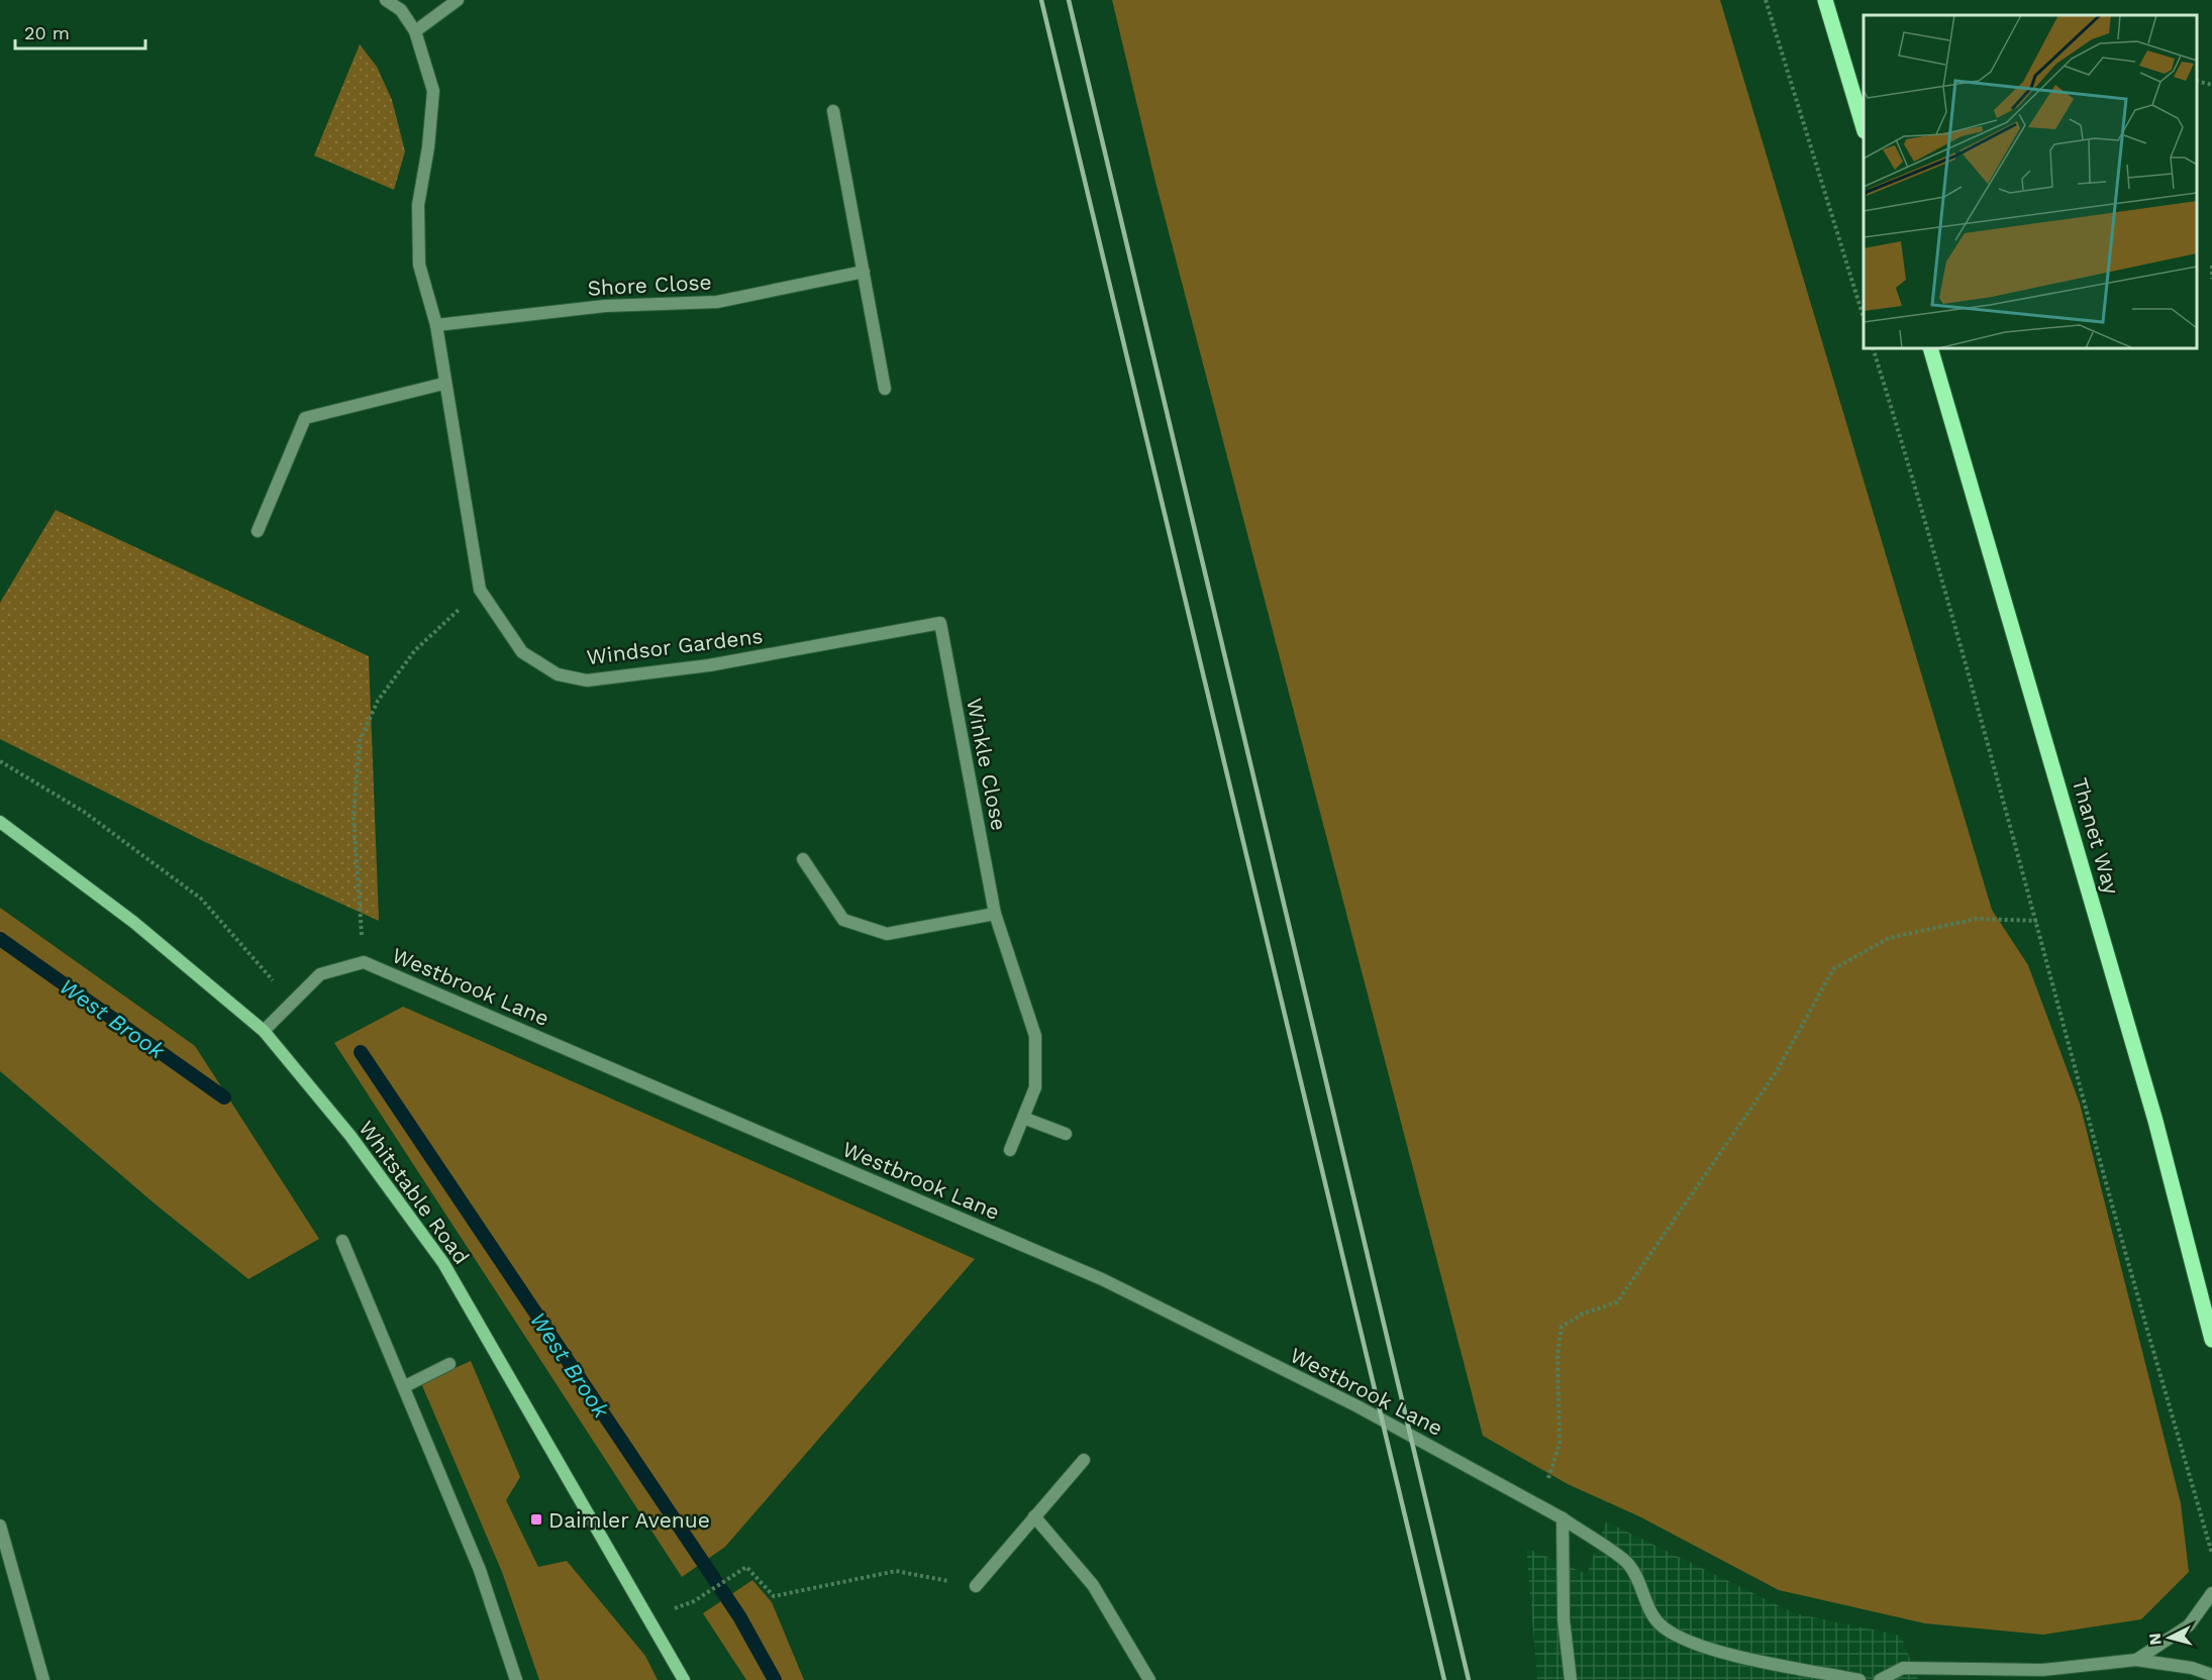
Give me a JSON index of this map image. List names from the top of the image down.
{
  "streets": {
    "main road": ["Thanet Way", "Whitstable Road"],
    "street": [
      "Shore Close",
      "Windsor Gardens",
      "Winkle Close",
      "Westbrook Lane"
    ]
  },
  "crossings": [
    ["Shore Close", "Windsor Gardens"],
    ["Windsor Gardens", "Winkle Close"],
    ["Westbrook Lane", "Whitstable Road"]
  ],
  "water": ["West Brook"],
  "places": {
    "transit": ["Daimler Avenue"]
  },
  "scale_bar": "20 m",
  "north": "left"
}
